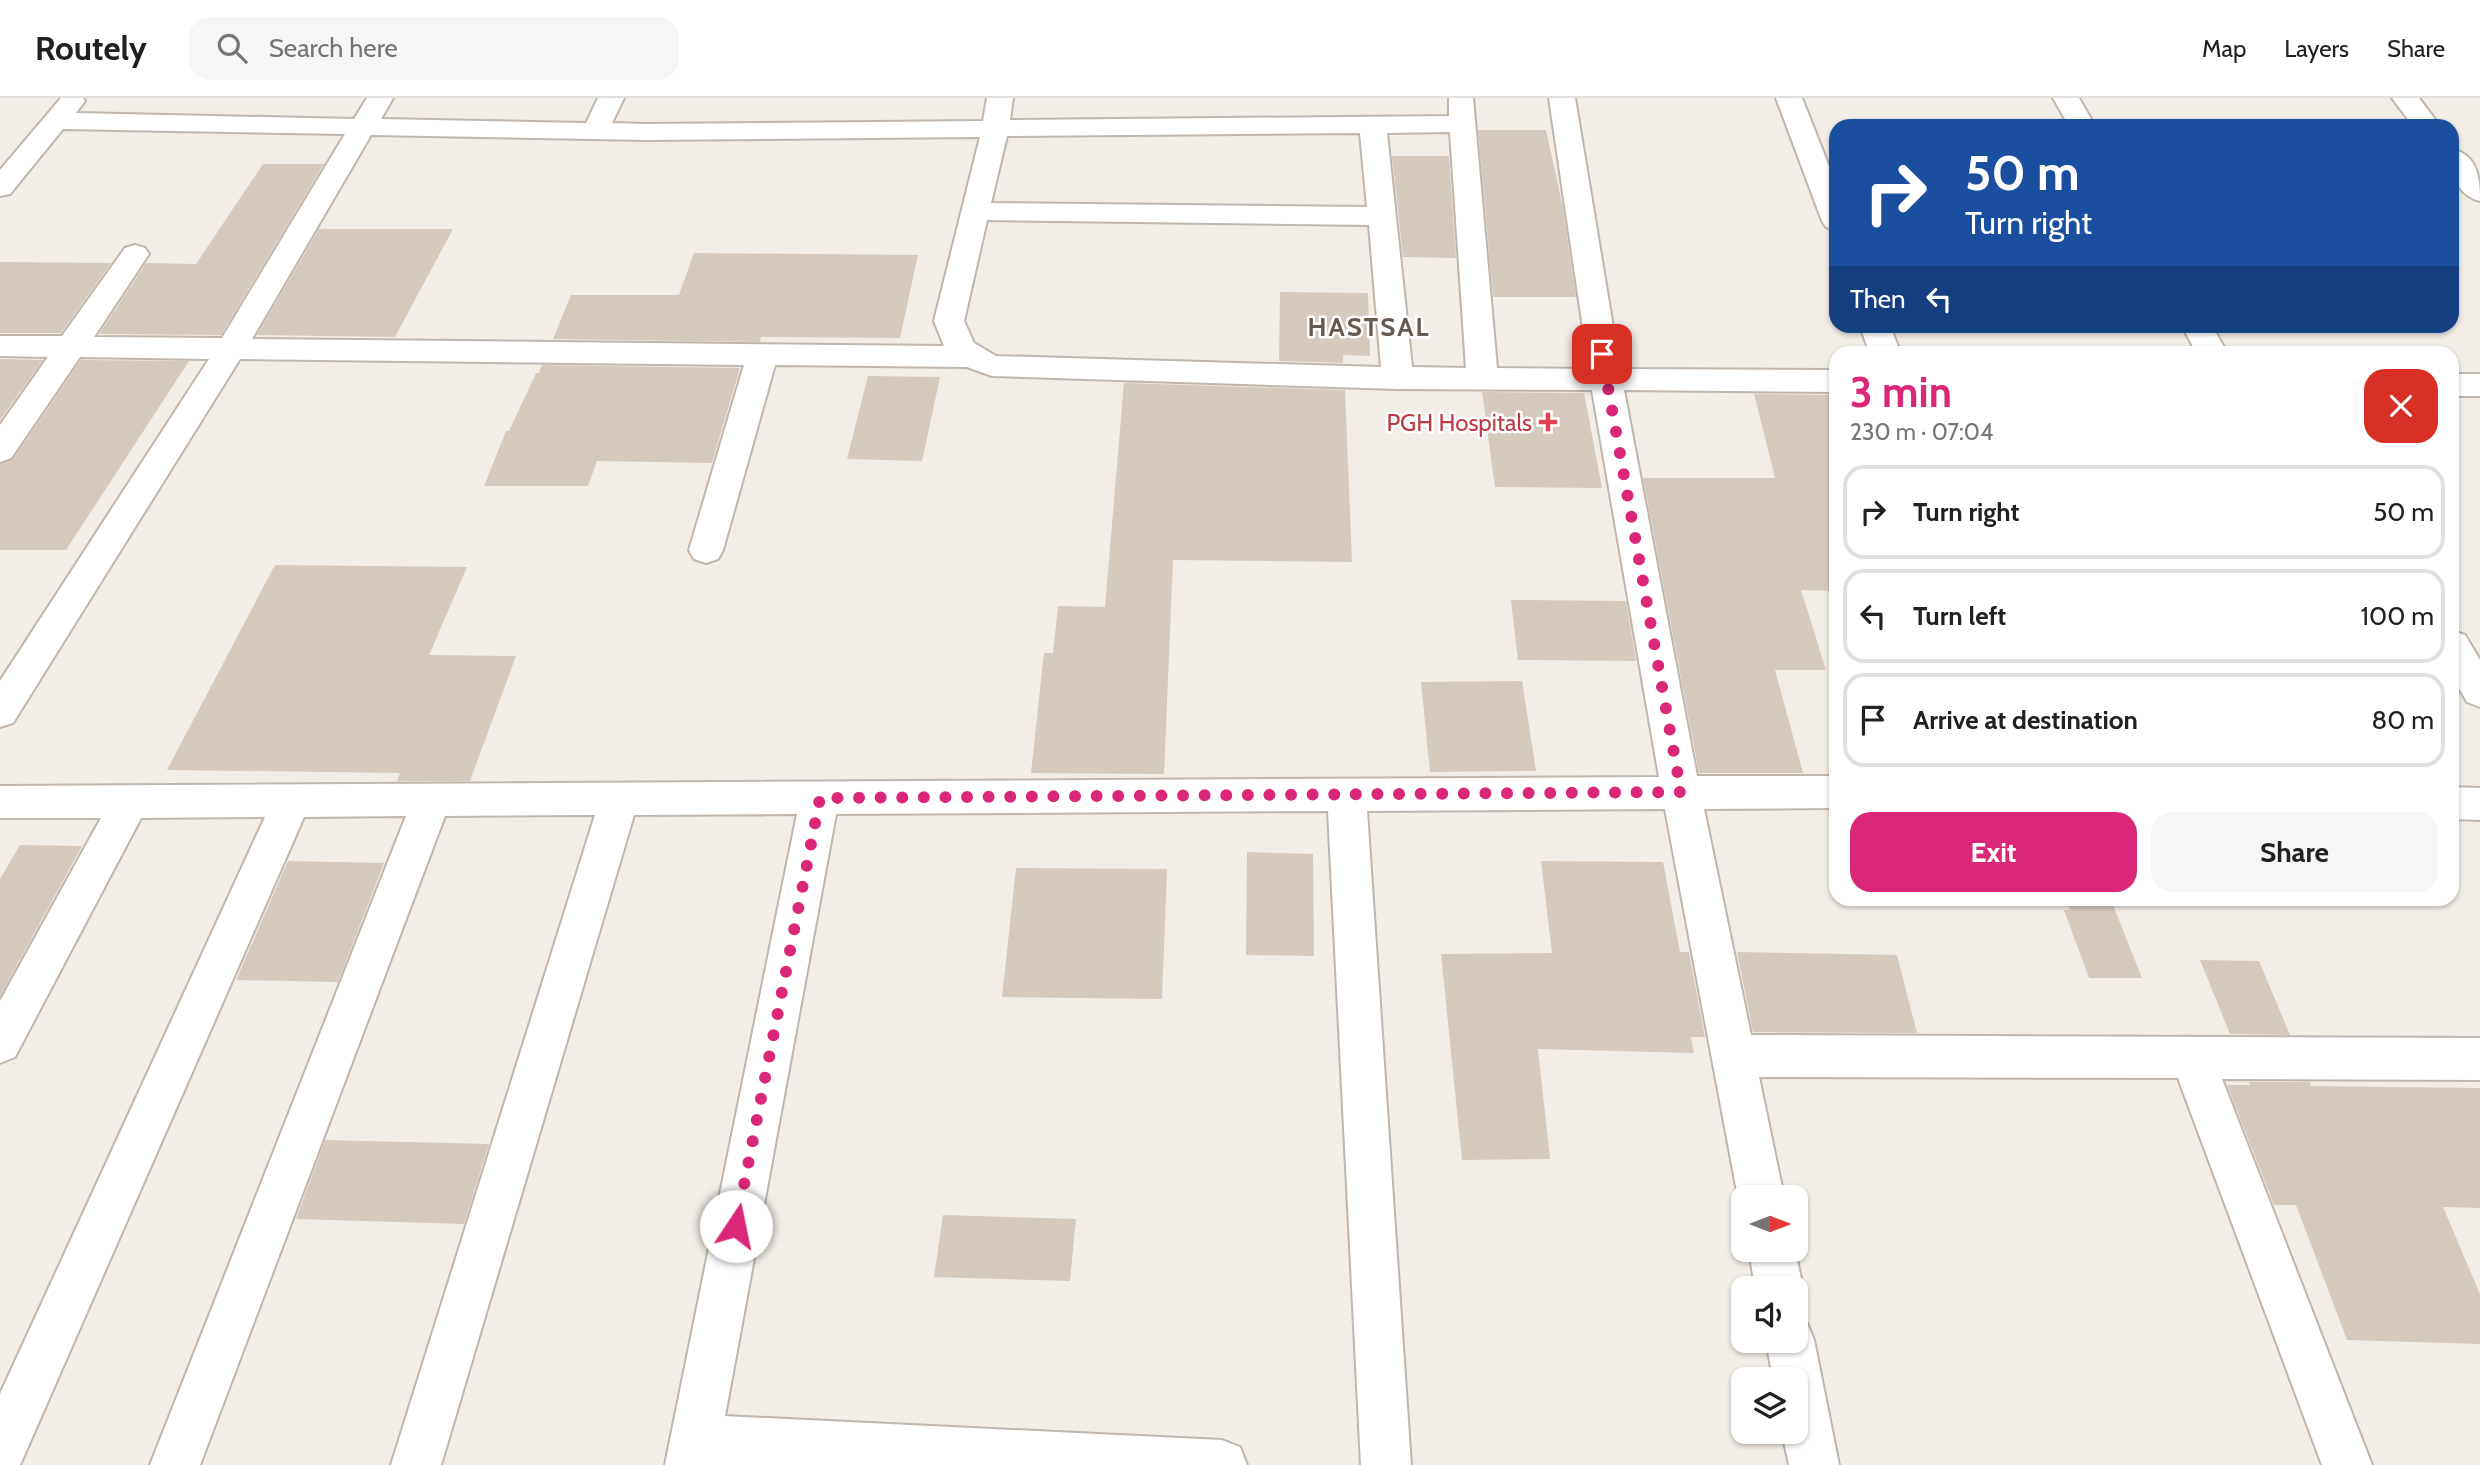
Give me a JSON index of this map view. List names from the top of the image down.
{
  "districts": ["HASTSAL"],
  "places": {
    "health": ["PGH Hospitals"]
  },
  "north": "right",
  "page": {
    "header": "Routely",
    "search": "Search here",
    "nav": ["Map", "Layers", "Share"],
    "turn": ["50 m", "Turn right"],
    "then": "Then",
    "heading": ["3 min", "230 m · 07:04"],
    "list": [
      {
        "name": "Turn right",
        "value": "50 m"
      },
      {
        "name": "Turn left",
        "value": "100 m"
      },
      {
        "name": "Arrive at destination",
        "value": "80 m"
      }
    ],
    "buttons": ["Exit", "Share"]
  }
}
